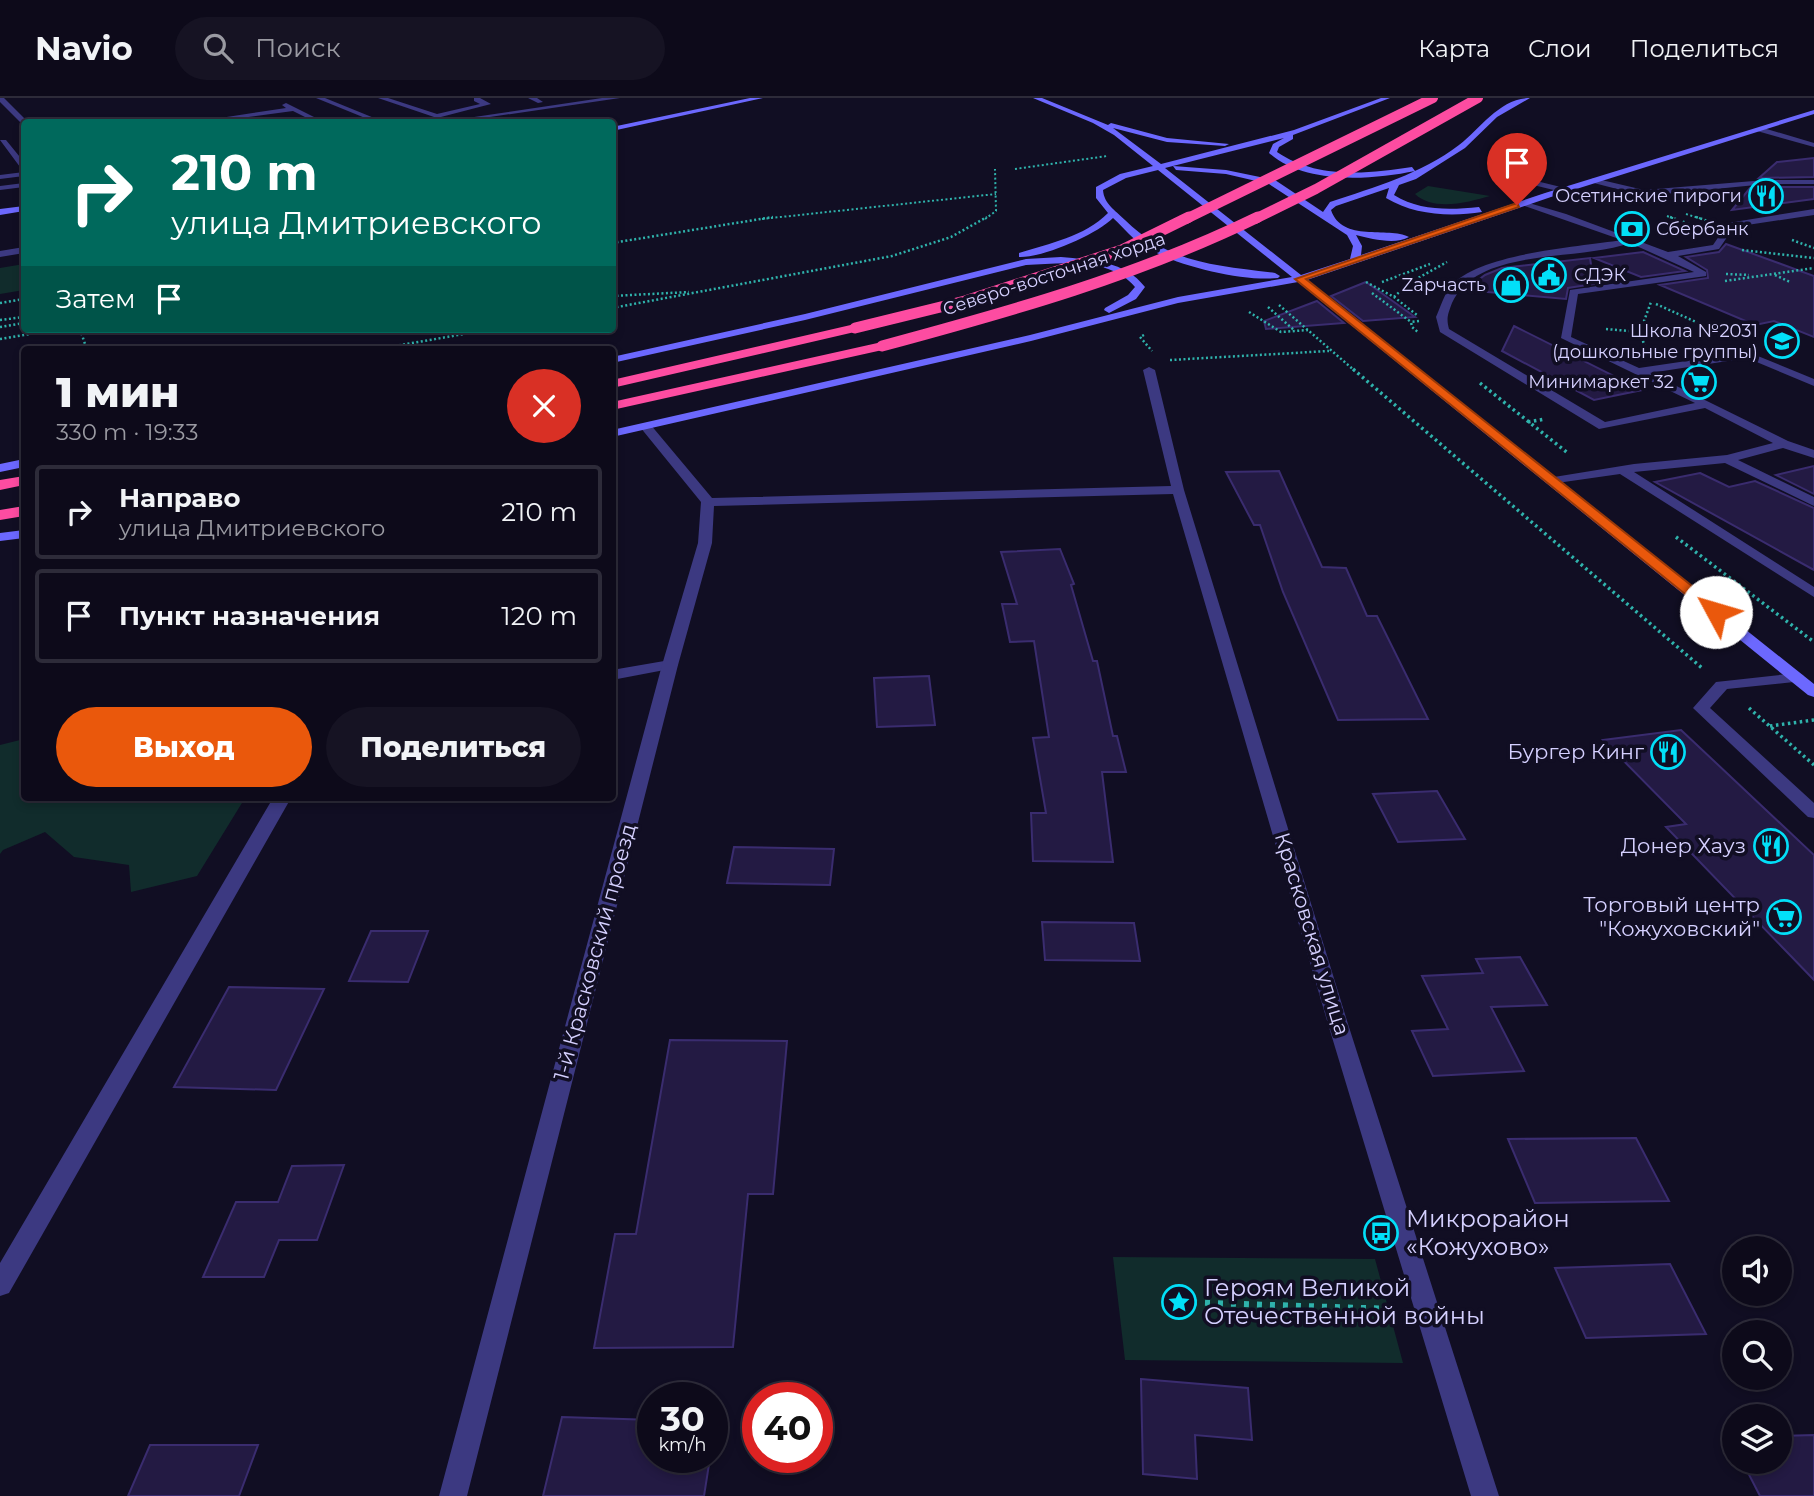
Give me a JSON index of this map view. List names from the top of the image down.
{
  "streets": {
    "highway": ["Северо-восточная хорда"],
    "street": ["Красковская улица", "1-й Красковский проезд"]
  },
  "places": {
    "restaurant": ["Осетинские пироги", "Бургер Кинг", "Донер Хауз"],
    "bank": ["Сбербанк"],
    "public building": ["СДЭК"],
    "shop": ["Zapчасть"],
    "school or university": ["Школа №2031 (дошкольные группы)"],
    "supermarket": ["Минимаркет 32", "Торговый центр \"Кожуховский\""],
    "bus stop": ["Микрорайон «Кожухово»"],
    "place": ["Героям Великой Отечественной войны"]
  },
  "page": {
    "header": "Navio",
    "search": "Поиск",
    "nav": ["Карта", "Слои", "Поделиться"],
    "turn": ["210 m", "улица Дмитриевского"],
    "then": "Затем",
    "heading": ["1 мин", "330 m · 19:33"],
    "list": [
      {
        "name": "Направо",
        "note": "улица Дмитриевского",
        "value": "210 m"
      },
      {
        "name": "Пункт назначения",
        "value": "120 m"
      }
    ],
    "buttons": ["Выход", "Поделиться"],
    "speed": "30 km/h",
    "limit": "40"
  }
}
